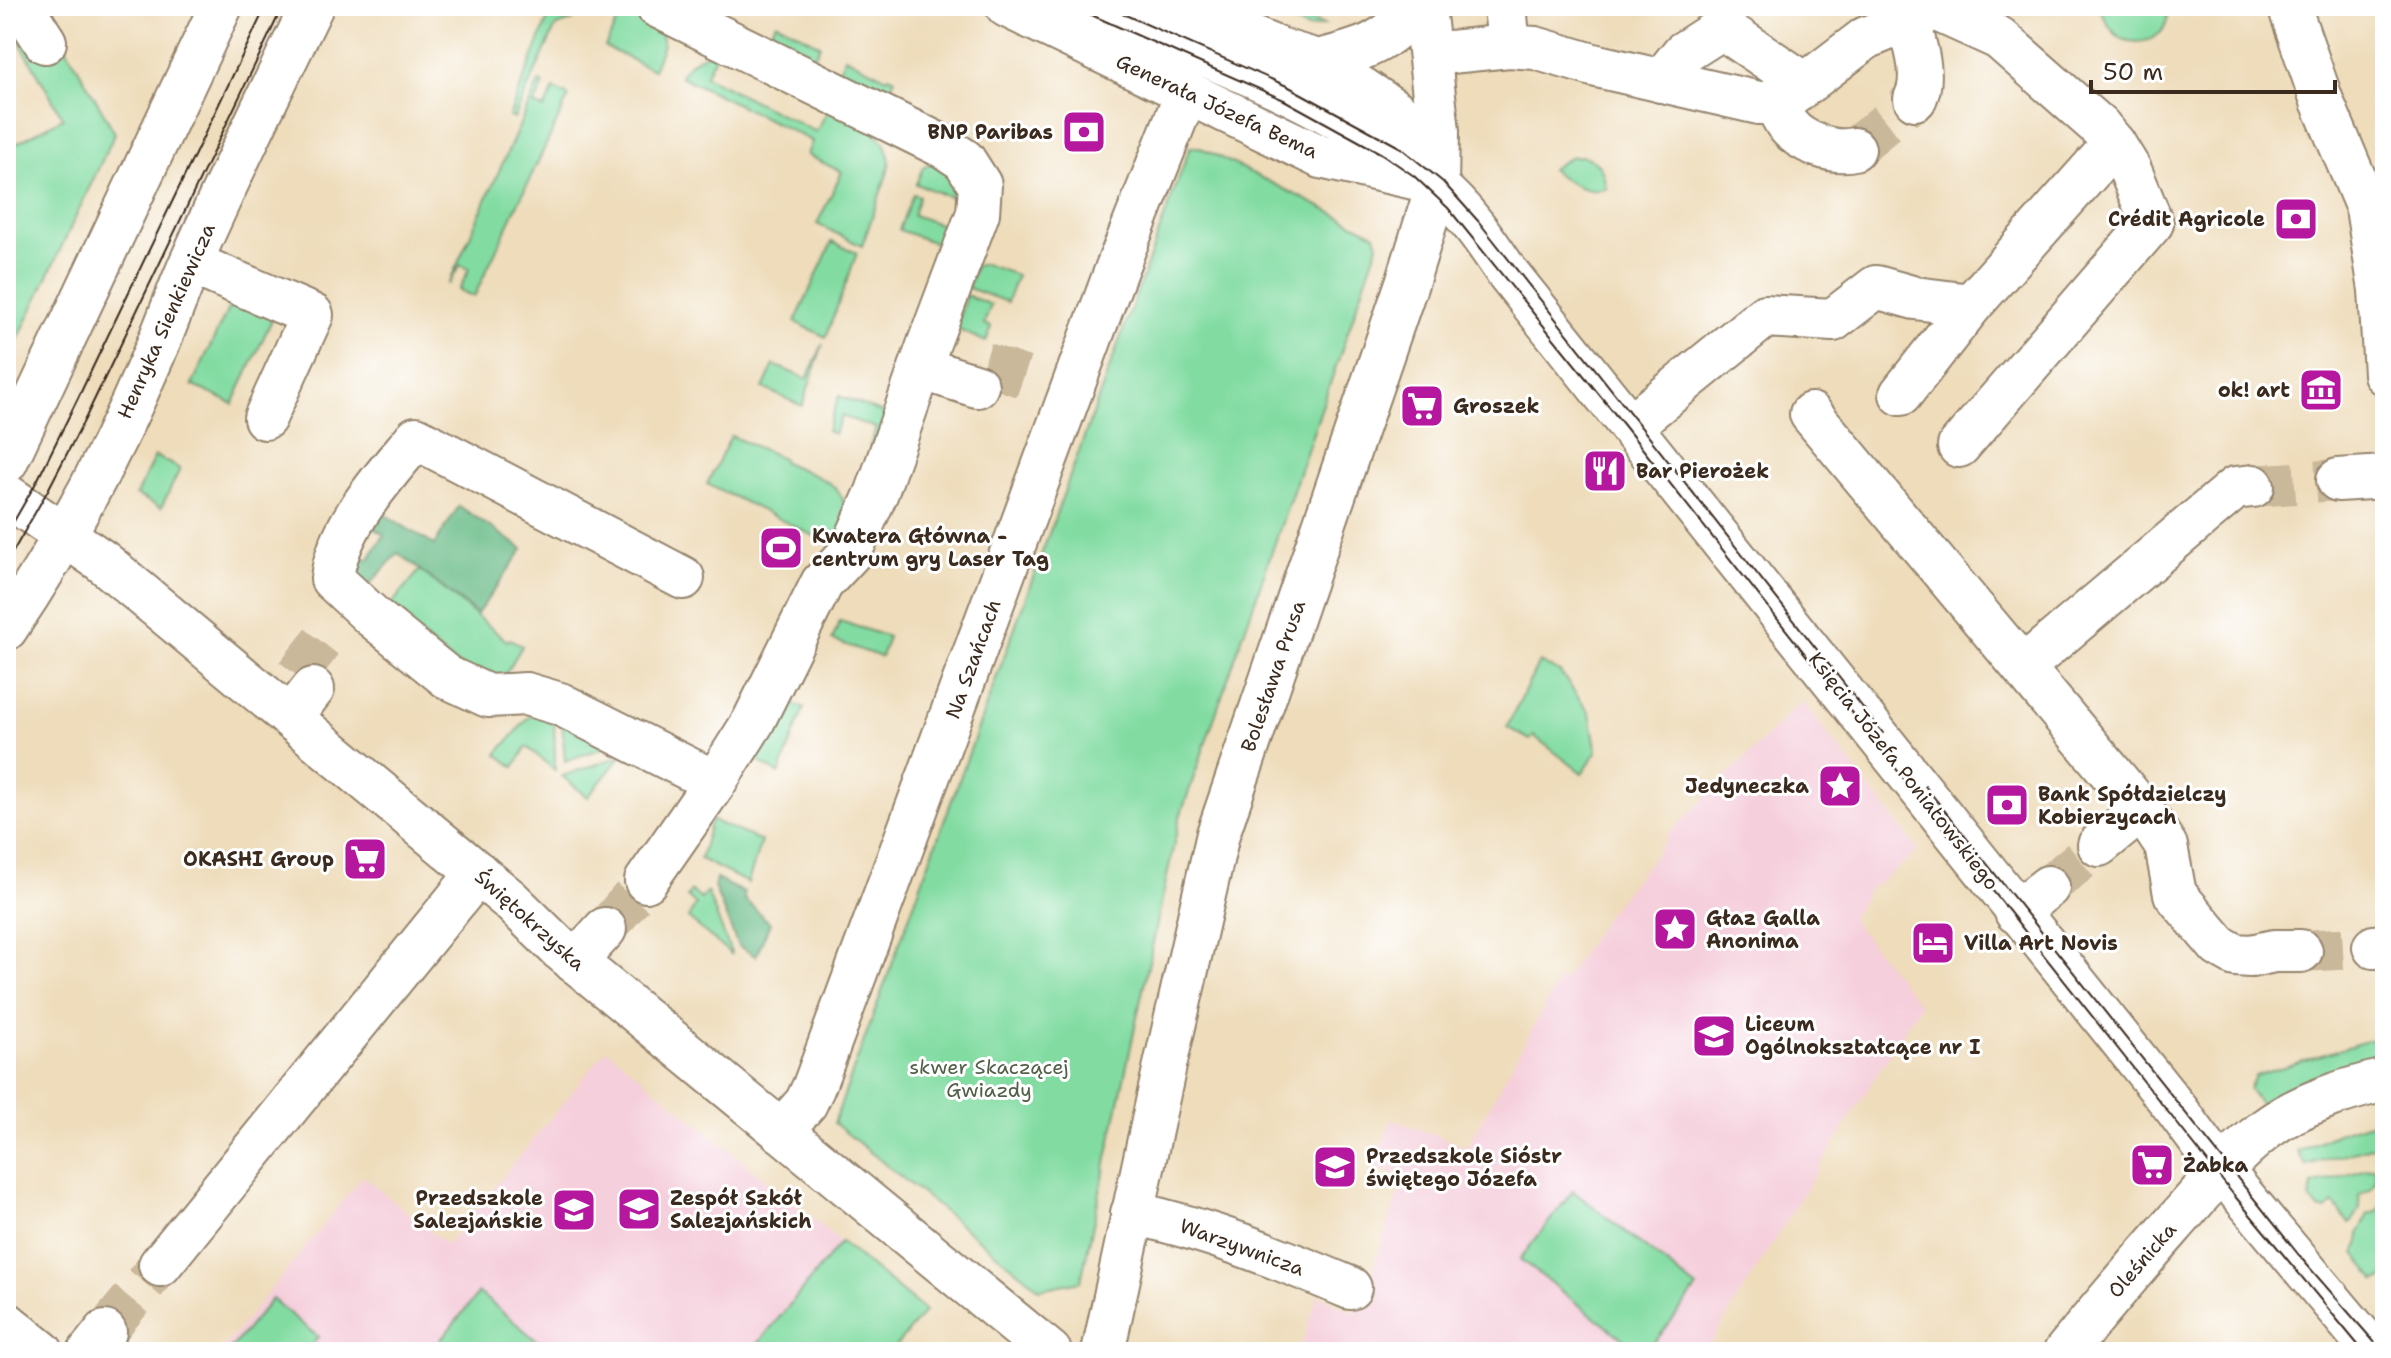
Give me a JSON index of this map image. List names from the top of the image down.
{
  "streets": {
    "street": [
      "Generała Józefa Bema",
      "Henryka Sienkiewicza",
      "Na Szańcach",
      "Bolesława Prusa",
      "Księcia Józefa Poniatowskiego",
      "Świętokrzyska",
      "Warzywnicza",
      "Oleśnicka"
    ]
  },
  "crossings": [
    ["Generała Józefa Bema", "Na Szańcach"],
    ["Generała Józefa Bema", "Bolesława Prusa"],
    ["Generała Józefa Bema", "Księcia Józefa Poniatowskiego"],
    ["Henryka Sienkiewicza", "Świętokrzyska"],
    ["Na Szańcach", "Świętokrzyska"],
    ["Bolesława Prusa", "Księcia Józefa Poniatowskiego"],
    ["Bolesława Prusa", "Warzywnicza"],
    ["Księcia Józefa Poniatowskiego", "Oleśnicka"]
  ],
  "parks": ["skwer Skaczącej Gwiazdy"],
  "places": {
    "bank": ["BNP Paribas", "Crédit Agricole", "Bank Spółdzielczy Kobierzycach"],
    "museum": ["ok! art"],
    "supermarket": ["Groszek", "OKASHI Group", "Żabka"],
    "restaurant": ["Bar Pierożek"],
    "sports": ["Kwatera Główna - centrum gry Laser Tag"],
    "place": ["Jedyneczka", "Głaz Galla Anonima"],
    "hotel": ["Villa Art Novis"],
    "school or university": [
      "Liceum Ogólnokształcące nr I",
      "Przedszkole Sióstr świętego Józefa",
      "Zespół Szkół Salezjańskich",
      "Przedszkole Salezjańskie"
    ]
  },
  "scale_bar": "50 m"
}
